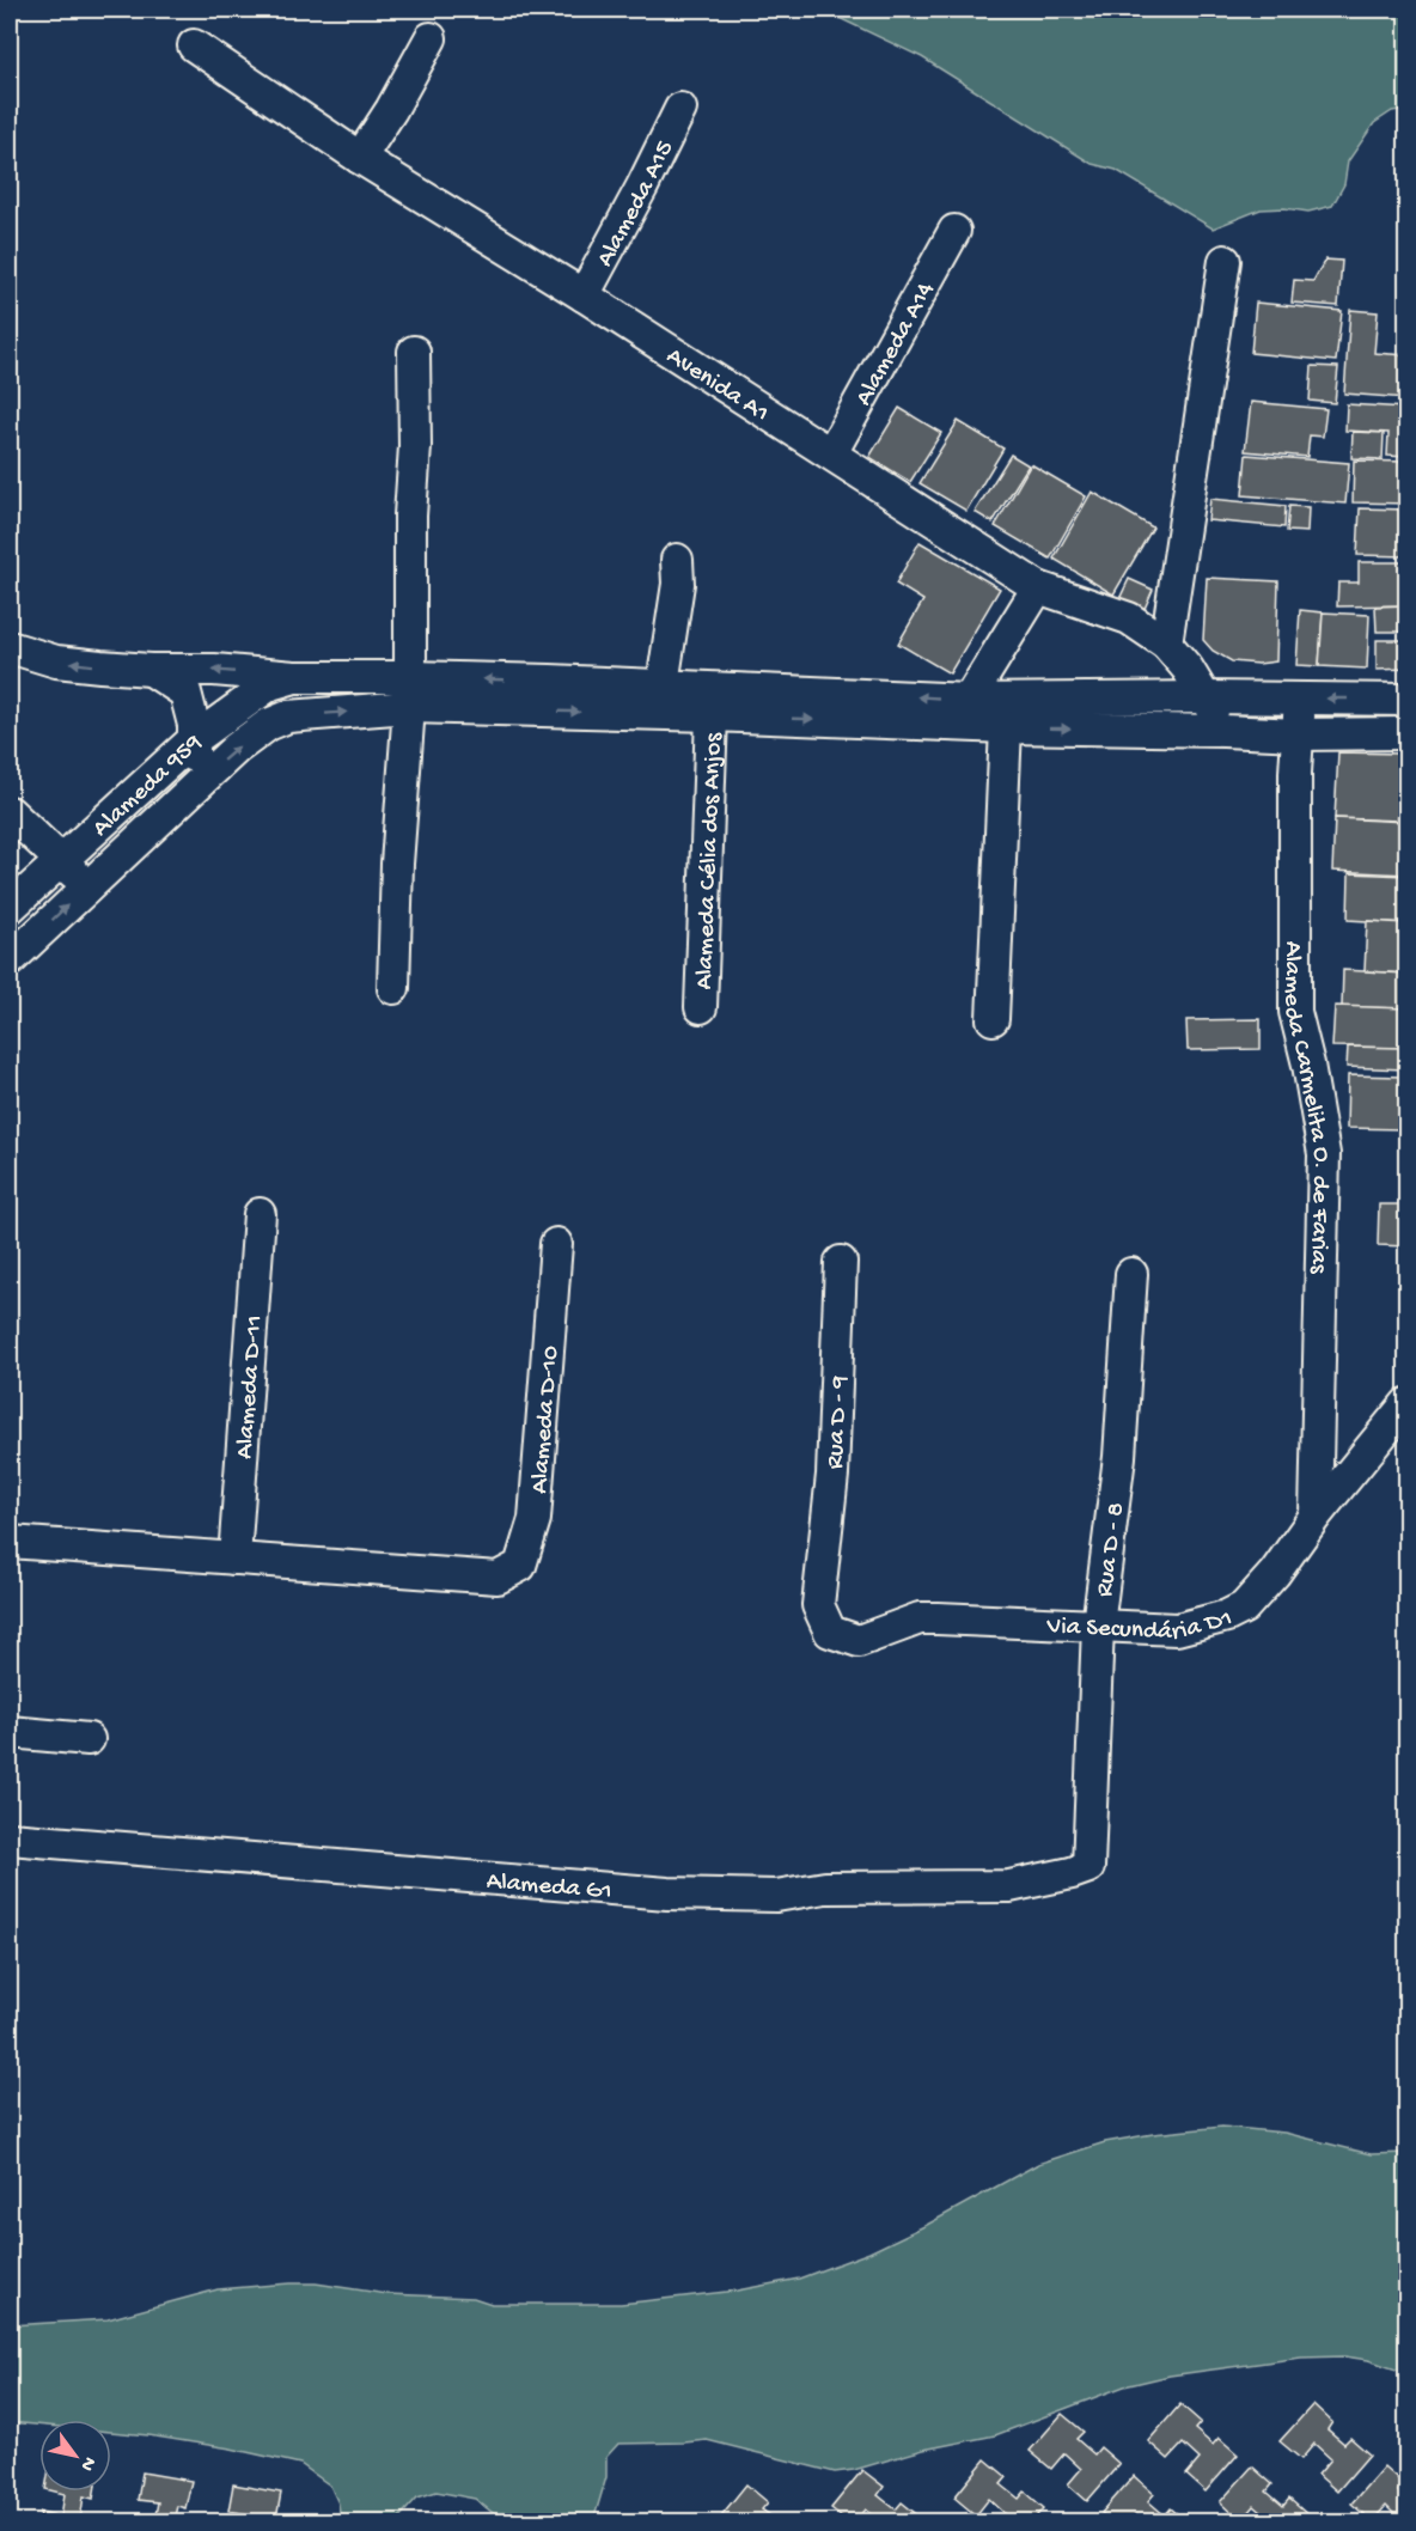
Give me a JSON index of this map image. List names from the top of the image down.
{
  "streets": {
    "street": [
      "Alameda A15",
      "Alameda A14",
      "Avenida A1",
      "Alameda 959",
      "Alameda Célia dos Anjos",
      "Alameda Carmelita O. de Farias",
      "Alameda D-11",
      "Alameda D-10",
      "Rua D - 9",
      "Rua D - 8",
      "Via Secundária D1",
      "Alameda G1"
    ]
  },
  "crossings": [
    ["Alameda A15", "Avenida A1"],
    ["Alameda A14", "Avenida A1"],
    ["Alameda Carmelita O. de Farias", "Via Secundária D1"],
    ["Alameda D-11", "Alameda D-10"],
    ["Rua D - 9", "Via Secundária D1"],
    ["Rua D - 8", "Via Secundária D1"],
    ["Rua D - 8", "Alameda G1"]
  ],
  "north": "bottom right"
}
